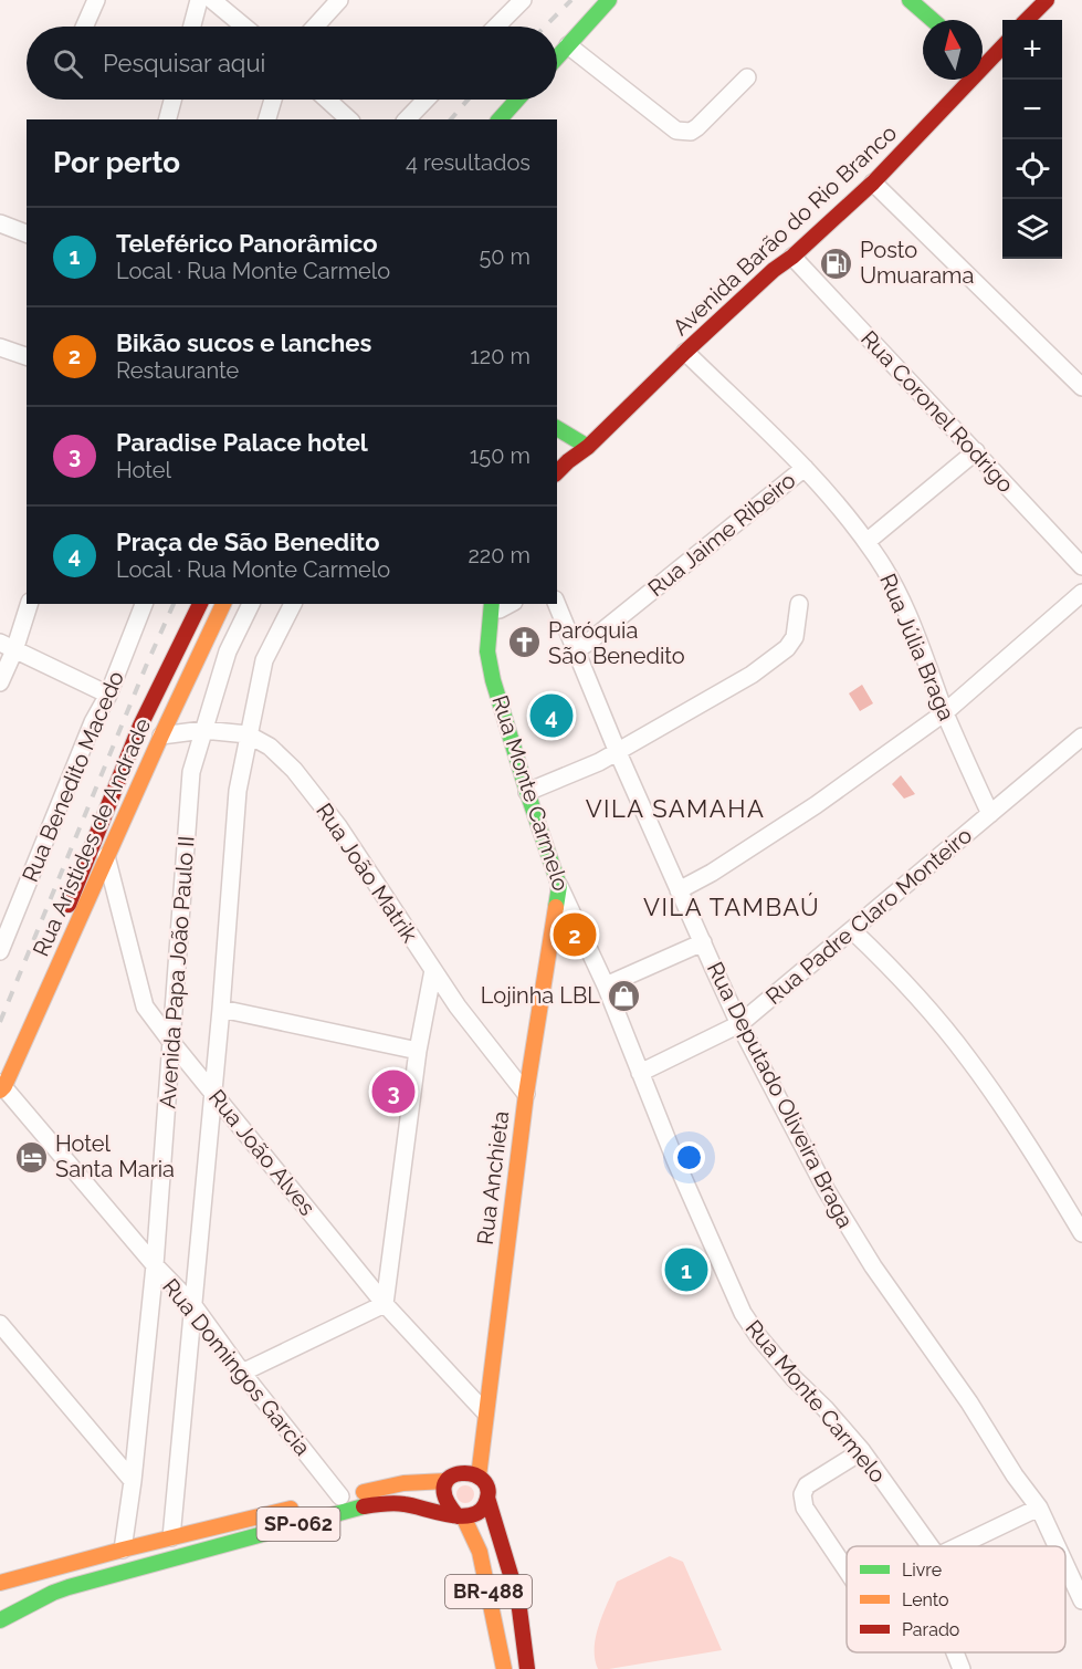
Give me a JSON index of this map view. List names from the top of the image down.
{
  "streets": {
    "main road": [
      "Avenida Barão do Rio Branco",
      "Rua Monte Carmelo",
      "Rua Aristides de Andrade",
      "Rua Anchieta",
      "SP-062",
      "BR-488"
    ],
    "street": [
      "Rua Coronel Rodrigo",
      "Rua Jaime Ribeiro",
      "Rua Júlia Braga",
      "Rua Benedito Macedo",
      "Rua João Matrik",
      "Rua Padre Claro Monteiro",
      "Avenida Papa João Paulo II",
      "Rua Deputado Oliveira Braga",
      "Rua João Alves",
      "Rua Domingos Garcia"
    ]
  },
  "crossings": [
    ["Avenida Barão do Rio Branco", "Rua Coronel Rodrigo"],
    ["Avenida Barão do Rio Branco", "Rua Júlia Braga"],
    ["Rua Jaime Ribeiro", "Rua Júlia Braga"],
    ["Rua Jaime Ribeiro", "Rua Deputado Oliveira Braga"],
    ["Rua Júlia Braga", "Rua Padre Claro Monteiro"],
    ["Rua Monte Carmelo", "Rua Padre Claro Monteiro"],
    ["Rua Monte Carmelo", "Rua Anchieta"],
    ["Rua Aristides de Andrade", "Rua João Matrik"],
    ["Rua Aristides de Andrade", "Rua João Alves"],
    ["Rua Aristides de Andrade", "Rua Domingos Garcia"],
    ["Rua João Matrik", "Avenida Papa João Paulo II"],
    ["Rua João Matrik", "Rua Anchieta"],
    ["Rua Padre Claro Monteiro", "Rua Deputado Oliveira Braga"],
    ["Avenida Papa João Paulo II", "Rua João Alves"],
    ["Avenida Papa João Paulo II", "Rua Domingos Garcia"],
    ["Avenida Papa João Paulo II", "SP-062"],
    ["Rua João Alves", "Rua Anchieta"],
    ["Rua Anchieta", "SP-062"],
    ["Rua Anchieta", "BR-488"],
    ["Rua Domingos Garcia", "SP-062"],
    ["SP-062", "BR-488"]
  ],
  "districts": ["VILA SAMAHA", "VILA TAMBAÚ"],
  "places": {
    "fuel station": ["Posto Umuarama"],
    "church": ["Paróquia São Benedito"],
    "shop": ["Lojinha LBL"],
    "hotel": ["Hotel Santa Maria"]
  },
  "legend": ["Livre", "Lento", "Parado"],
  "north": "top",
  "page": {
    "map_buttons": ["+", "−"],
    "search": "Pesquisar aqui",
    "heading": ["Por perto", "4 resultados"],
    "list": [
      {
        "mark": "1",
        "name": "Teleférico Panorâmico",
        "note": "Local · Rua Monte Carmelo",
        "value": "50 m"
      },
      {
        "mark": "2",
        "name": "Bikão sucos e lanches",
        "note": "Restaurante",
        "value": "120 m"
      },
      {
        "mark": "3",
        "name": "Paradise Palace hotel",
        "note": "Hotel",
        "value": "150 m"
      },
      {
        "mark": "4",
        "name": "Praça de São Benedito",
        "note": "Local · Rua Monte Carmelo",
        "value": "220 m"
      }
    ],
    "pins": [
      "4",
      "2",
      "3",
      "1"
    ]
  }
}
